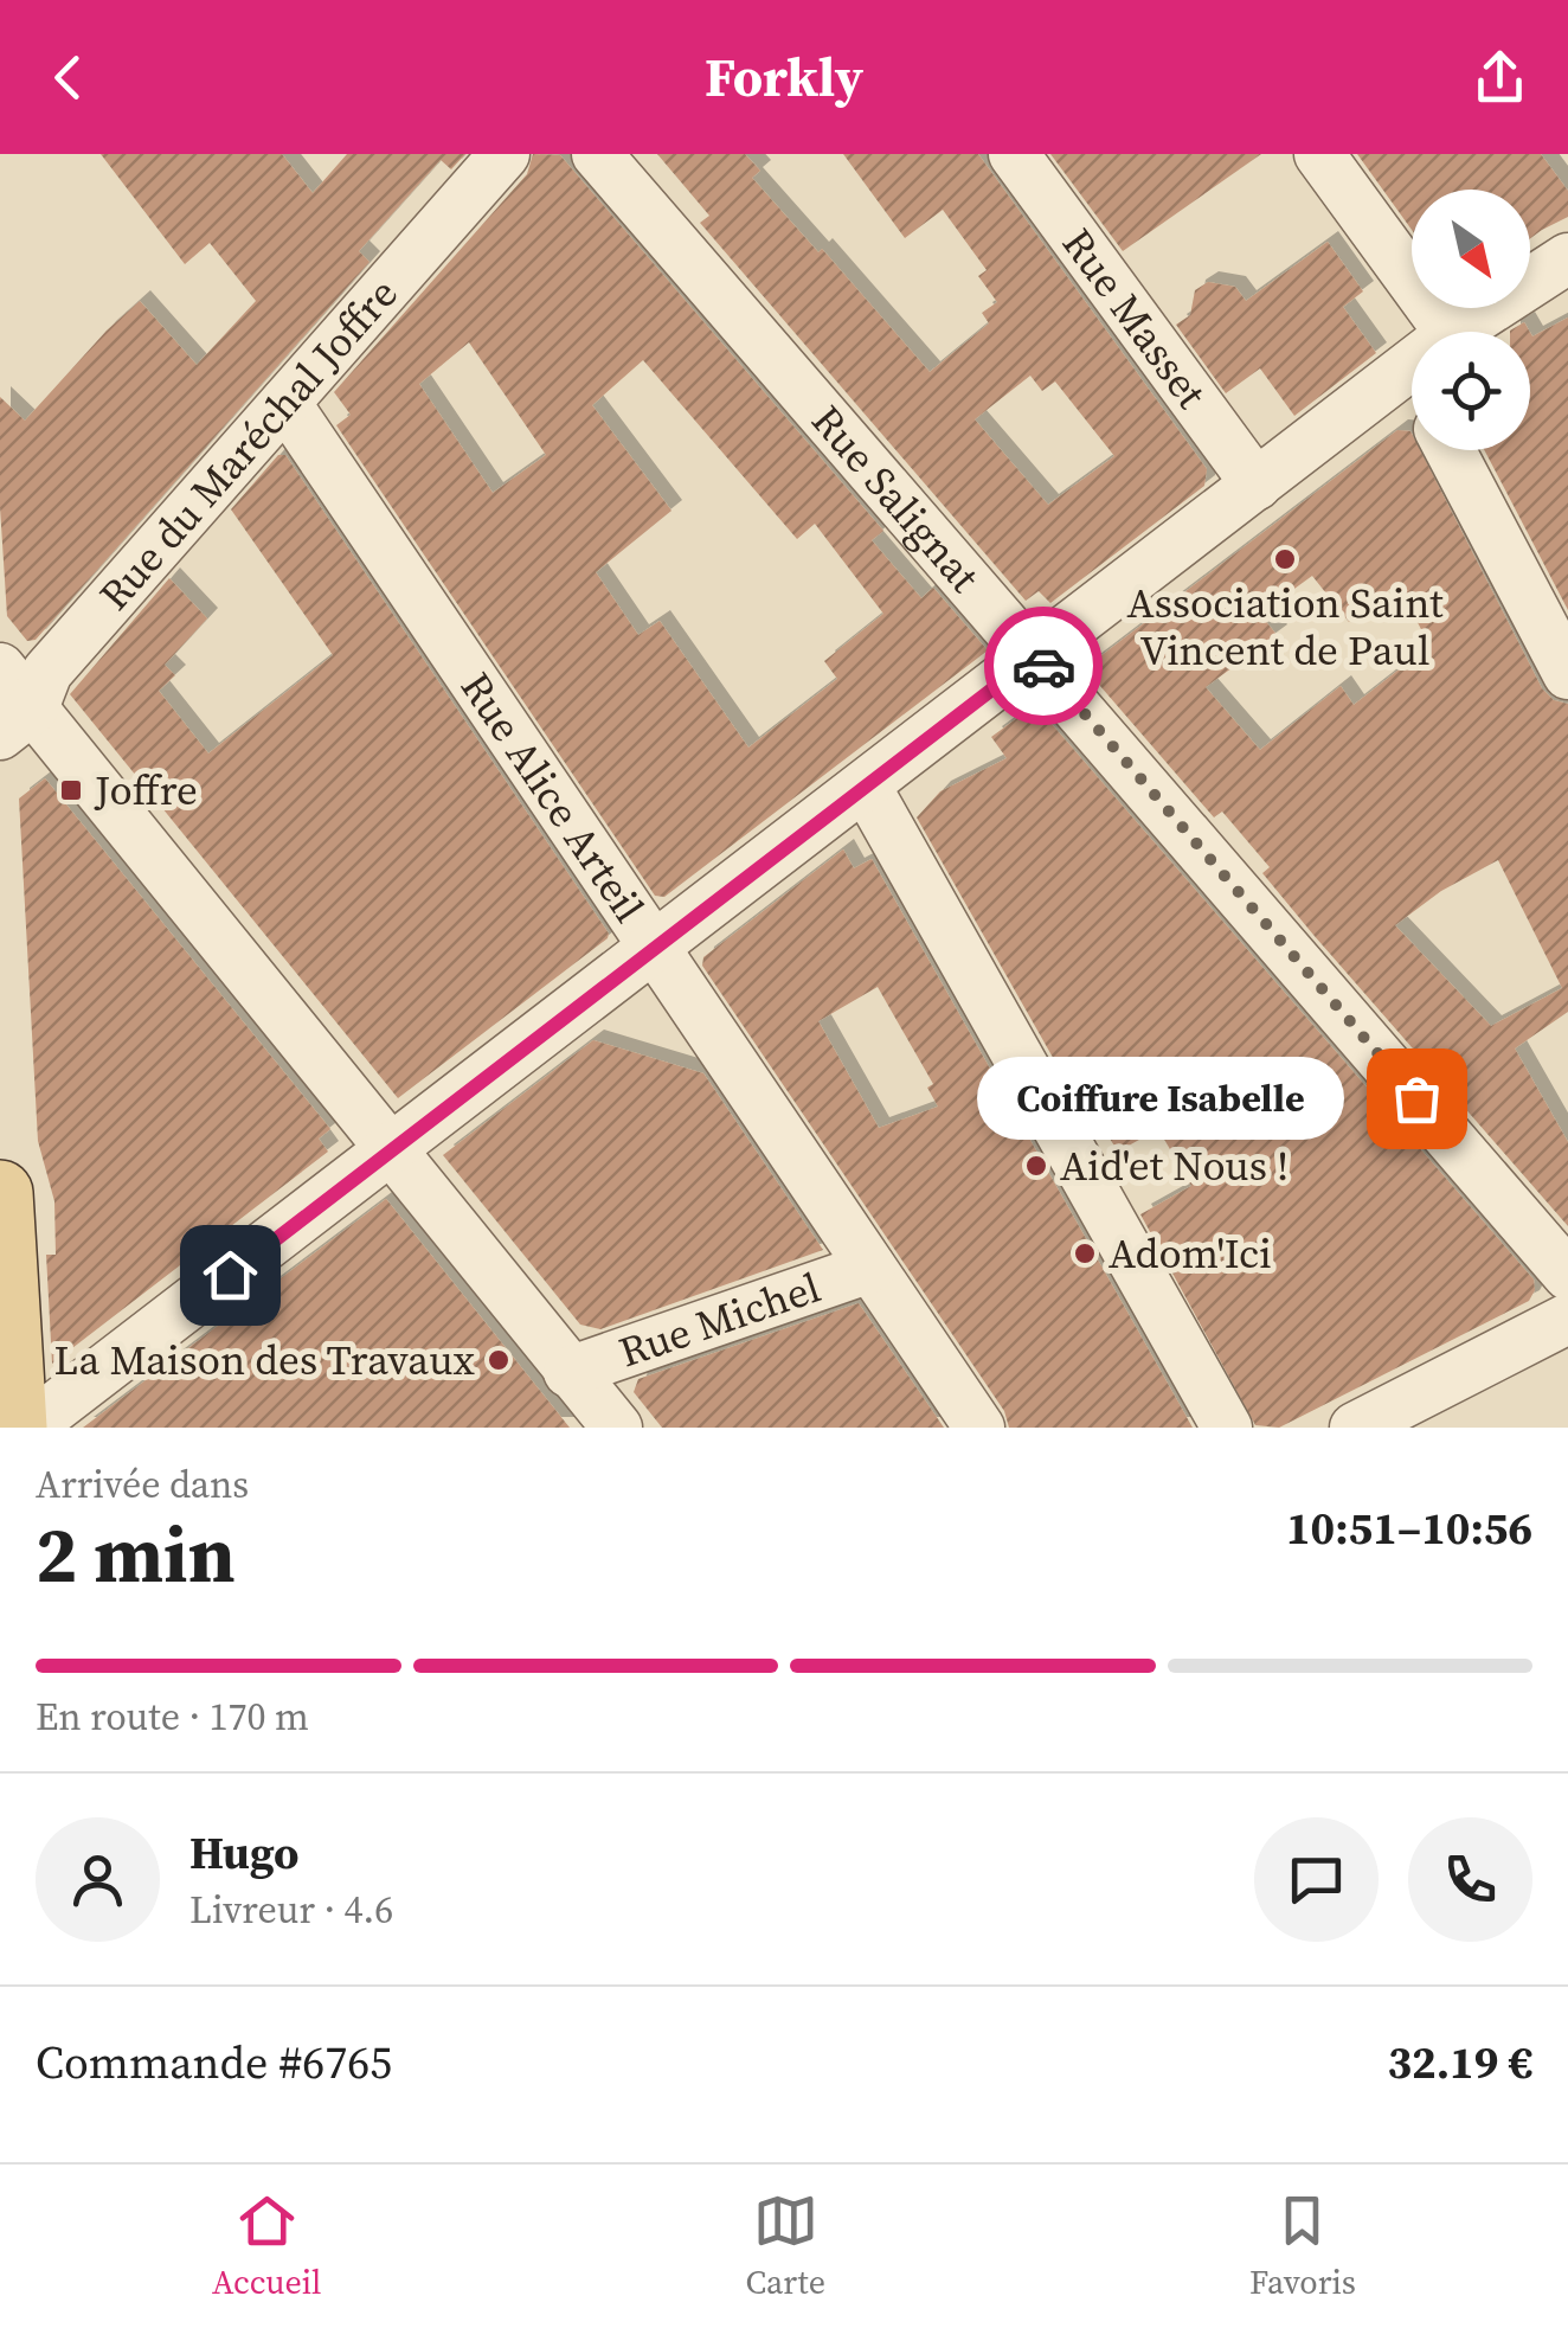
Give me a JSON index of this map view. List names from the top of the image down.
{
  "streets": {
    "street": [
      "Rue Masset",
      "Rue du Maréchal Joffre",
      "Rue Salignat",
      "Rue Alice Arteil",
      "Rue Michel"
    ]
  },
  "crossings": [
    ["Rue du Maréchal Joffre", "Rue Alice Arteil"],
    ["Rue Alice Arteil", "Rue Michel"]
  ],
  "places": {
    "other": [
      "Association Saint Vincent de Paul",
      "Coiffure Isabelle",
      "Aid'et Nous !",
      "Adom'Ici",
      "La Maison des Travaux"
    ],
    "transit": ["Joffre"]
  },
  "north": "bottom right",
  "page": {
    "header": "Forkly",
    "bubble": "Coiffure Isabelle",
    "heading": ["2 min", "Arrivée dans", "10:51–10:56"],
    "panel": [
      "Hugo",
      "Livreur · 4.6",
      "Commande #6765",
      "32.19 €"
    ],
    "bar": "En route · 170 m",
    "tabs": ["Accueil", "Carte", "Favoris"]
  }
}
